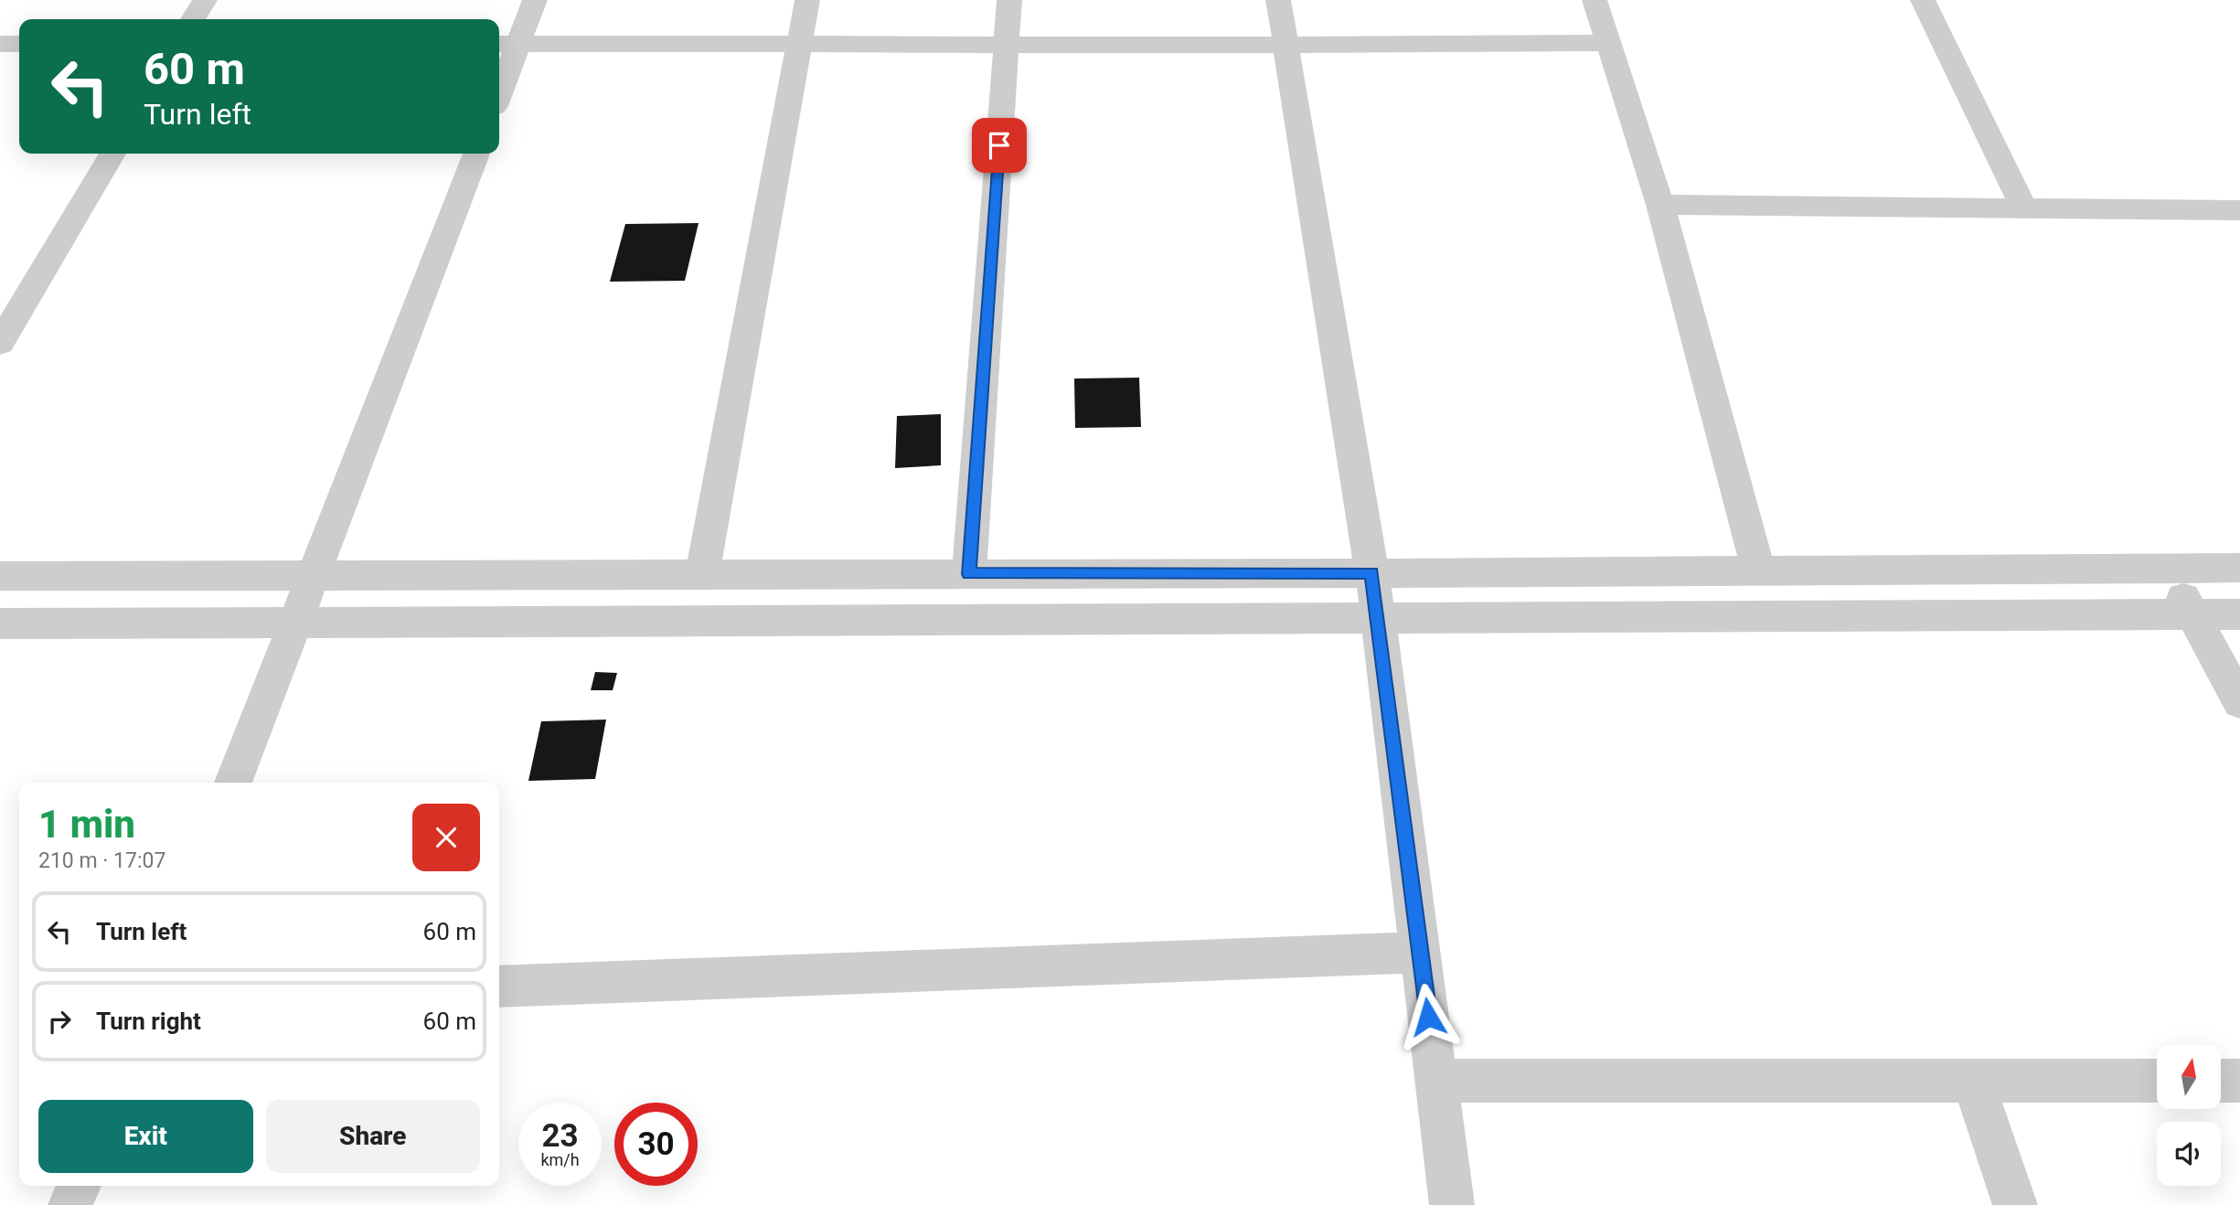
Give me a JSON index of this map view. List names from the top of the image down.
{
  "north": "top",
  "page": {
    "turn": ["60 m", "Turn left"],
    "heading": ["1 min", "210 m · 17:07"],
    "list": [
      {
        "name": "Turn left",
        "value": "60 m"
      },
      {
        "name": "Turn right",
        "value": "60 m"
      }
    ],
    "buttons": ["Exit", "Share"],
    "speed": "23 km/h",
    "limit": "30"
  }
}
